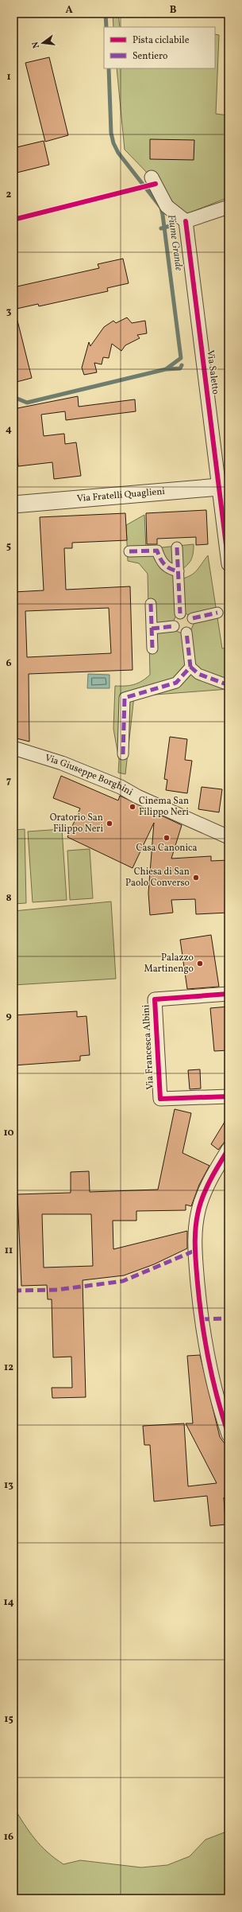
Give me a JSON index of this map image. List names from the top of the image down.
{
  "streets": {
    "street": [
      "Via Saletto",
      "Via Fratelli Quaglieni",
      "Via Giuseppe Borghini",
      "Via Francesca Albini"
    ]
  },
  "crossings": [
    ["Via Saletto", "Via Fratelli Quaglieni"]
  ],
  "water": ["Fiume Grande"],
  "places": [
    "Cinema San Filippo Neri",
    "Oratorio San Filippo Neri",
    "Casa Canonica",
    "Chiesa di San Paolo Converso",
    "Palazzo Martinengo"
  ],
  "legend": ["Pista ciclabile", "Sentiero"],
  "north": "left",
  "grid": {
    "columns": ["A", "B"],
    "rows": [
      "1",
      "2",
      "3",
      "4",
      "5",
      "6",
      "7",
      "8",
      "9",
      "10",
      "11",
      "12",
      "13",
      "14",
      "15",
      "16"
    ]
  }
}
